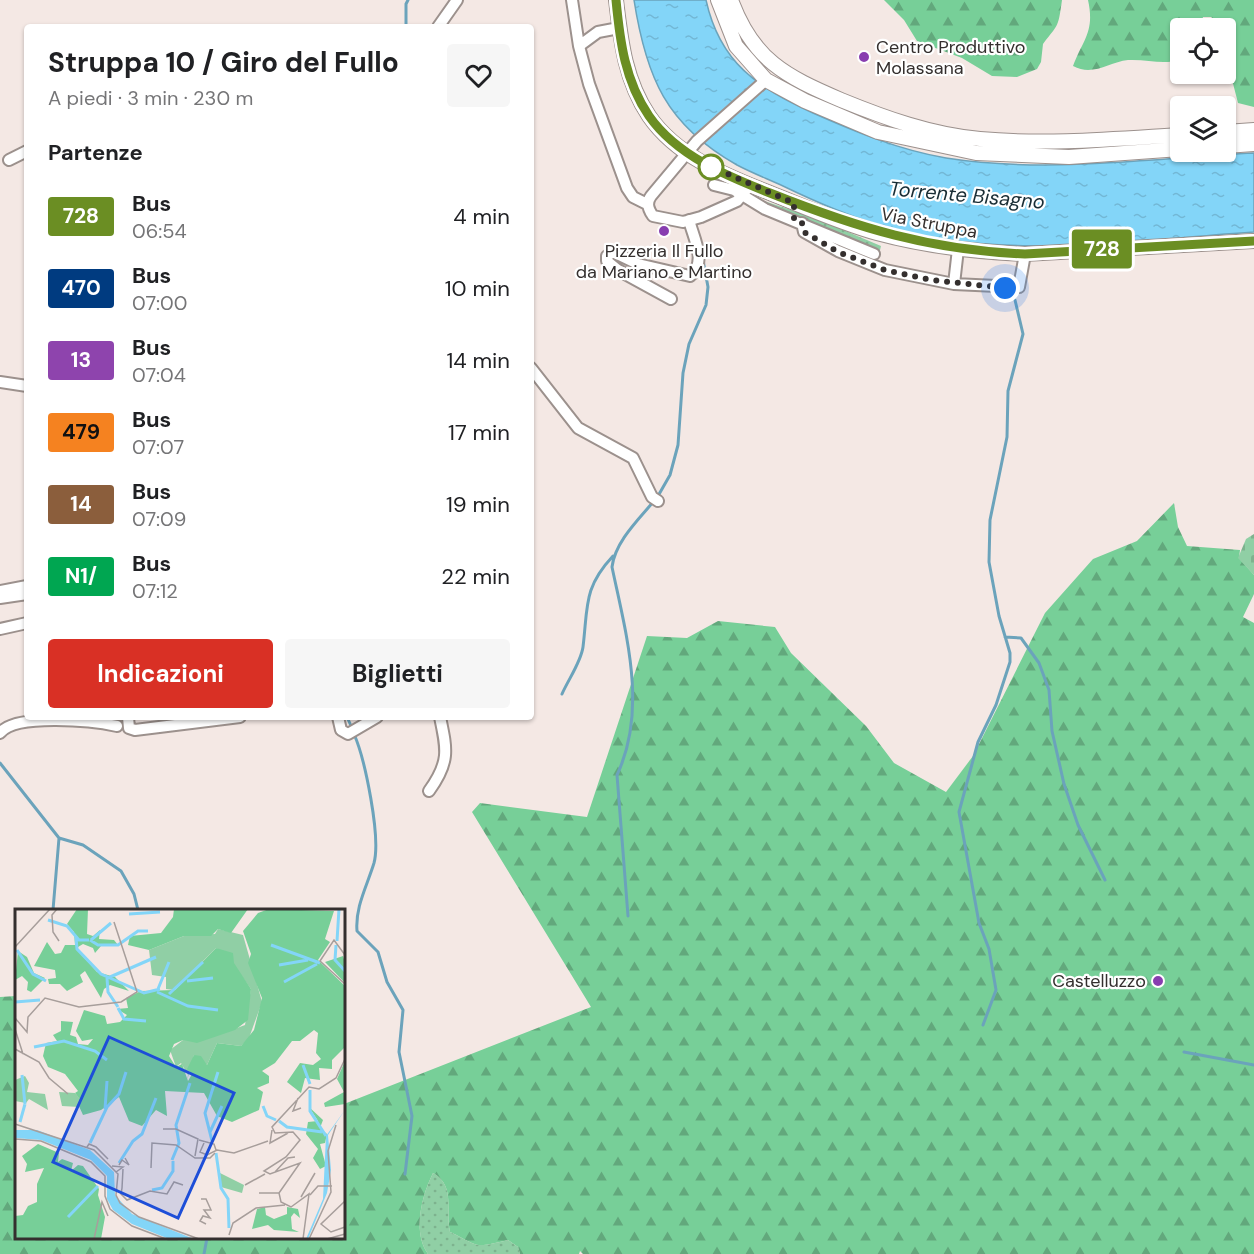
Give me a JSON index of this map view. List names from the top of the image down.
{
  "streets": {
    "main road": ["Via Struppa"]
  },
  "water": ["Torrente Bisagno"],
  "places": ["Centro Produttivo Molassana", "Pizzeria Il Fullo da Mariano e Martino", "Castelluzzo"],
  "lines": ["bus line 728"],
  "page": {
    "on_map": "728",
    "heading": [
      ["Struppa 10 / Giro del Fullo", "A piedi · 3 min · 230 m"],
      "Partenze"
    ],
    "list": [
      {
        "mark": "728",
        "name": "Bus",
        "note": "06:54",
        "value": "4 min"
      },
      {
        "mark": "470",
        "name": "Bus",
        "note": "07:00",
        "value": "10 min"
      },
      {
        "mark": "13",
        "name": "Bus",
        "note": "07:04",
        "value": "14 min"
      },
      {
        "mark": "479",
        "name": "Bus",
        "note": "07:07",
        "value": "17 min"
      },
      {
        "mark": "14",
        "name": "Bus",
        "note": "07:09",
        "value": "19 min"
      },
      {
        "mark": "N1/",
        "name": "Bus",
        "note": "07:12",
        "value": "22 min"
      }
    ],
    "buttons": ["Indicazioni", "Biglietti"]
  }
}
